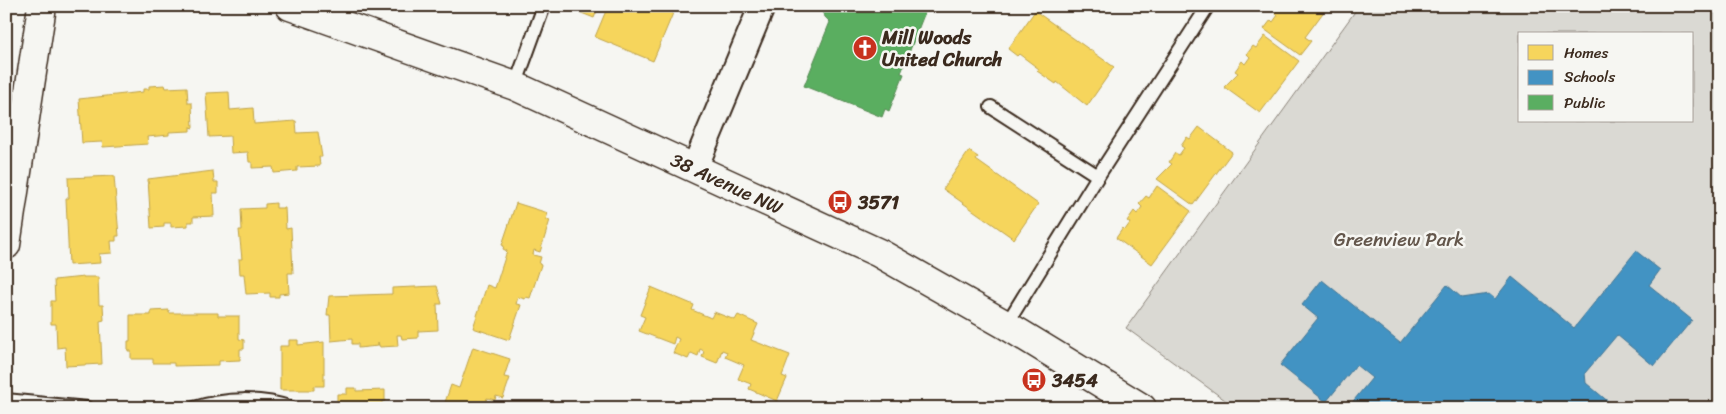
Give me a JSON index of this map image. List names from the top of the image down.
{
  "streets": {
    "street": ["38 Avenue NW"]
  },
  "parks": ["Greenview Park"],
  "places": {
    "church": ["Mill Woods United Church"],
    "bus stop": ["3571", "3454"]
  },
  "legend": ["Homes", "Schools", "Public"]
}
